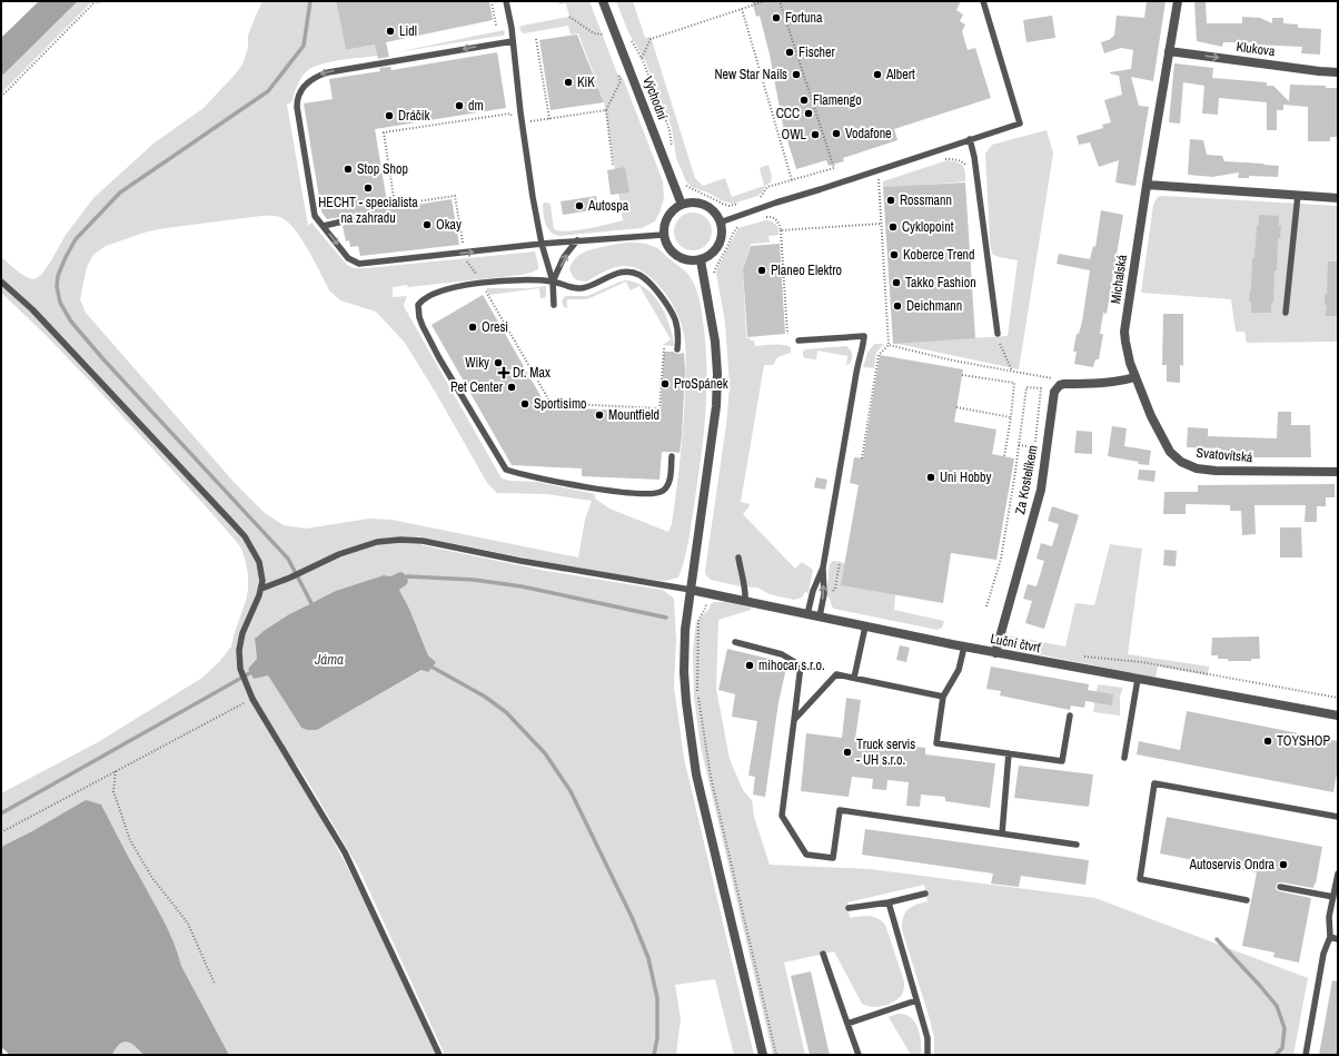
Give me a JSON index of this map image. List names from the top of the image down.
{
  "streets": {
    "street": [
      "Klukova",
      "Východní",
      "Michalská",
      "Svatovítská",
      "Za Kostelíkem",
      "Luční čtvrť"
    ]
  },
  "crossings": [
    ["Klukova", "Michalská"],
    ["Michalská", "Svatovítská"],
    ["Za Kostelíkem", "Luční čtvrť"]
  ],
  "one_way": ["Klukova"],
  "water": ["Jáma"],
  "places": {
    "other": [
      "Fortuna",
      "Lidl",
      "Fischer",
      "New Star Nails",
      "Albert",
      "KiK",
      "Flamengo",
      "dm",
      "CCC",
      "Dráčik",
      "Vodafone",
      "OWL",
      "Stop Shop",
      "HECHT - specialista na zahradu",
      "Rossmann",
      "Autospa",
      "Okay",
      "Cyklopoint",
      "Koberce Trend",
      "Planeo Elektro",
      "Takko Fashion",
      "Deichmann",
      "Oresi",
      "Wiky",
      "ProSpánek",
      "Pet Center",
      "Sportisimo",
      "Mountfield",
      "Uni Hobby",
      "mihocar s.r.o.",
      "TOYSHOP",
      "Truck servis - UH s.r.o.",
      "Autoservis Ondra"
    ],
    "health": ["Dr. Max"]
  }
}
